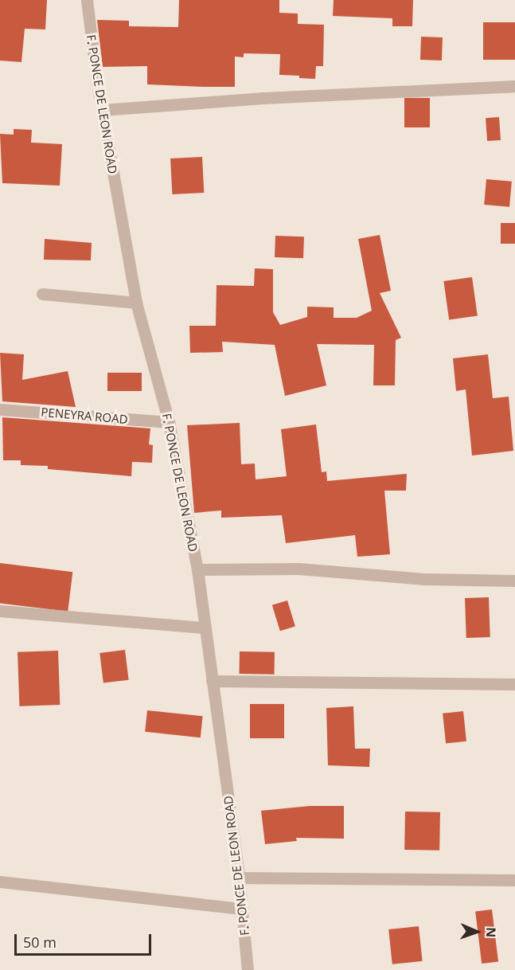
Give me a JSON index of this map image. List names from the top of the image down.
{
  "streets": {
    "street": ["F. PONCE DE LEON ROAD", "PENEYRA ROAD"]
  },
  "crossings": [
    ["F. PONCE DE LEON ROAD", "PENEYRA ROAD"]
  ],
  "scale_bar": "50 m",
  "north": "right"
}
